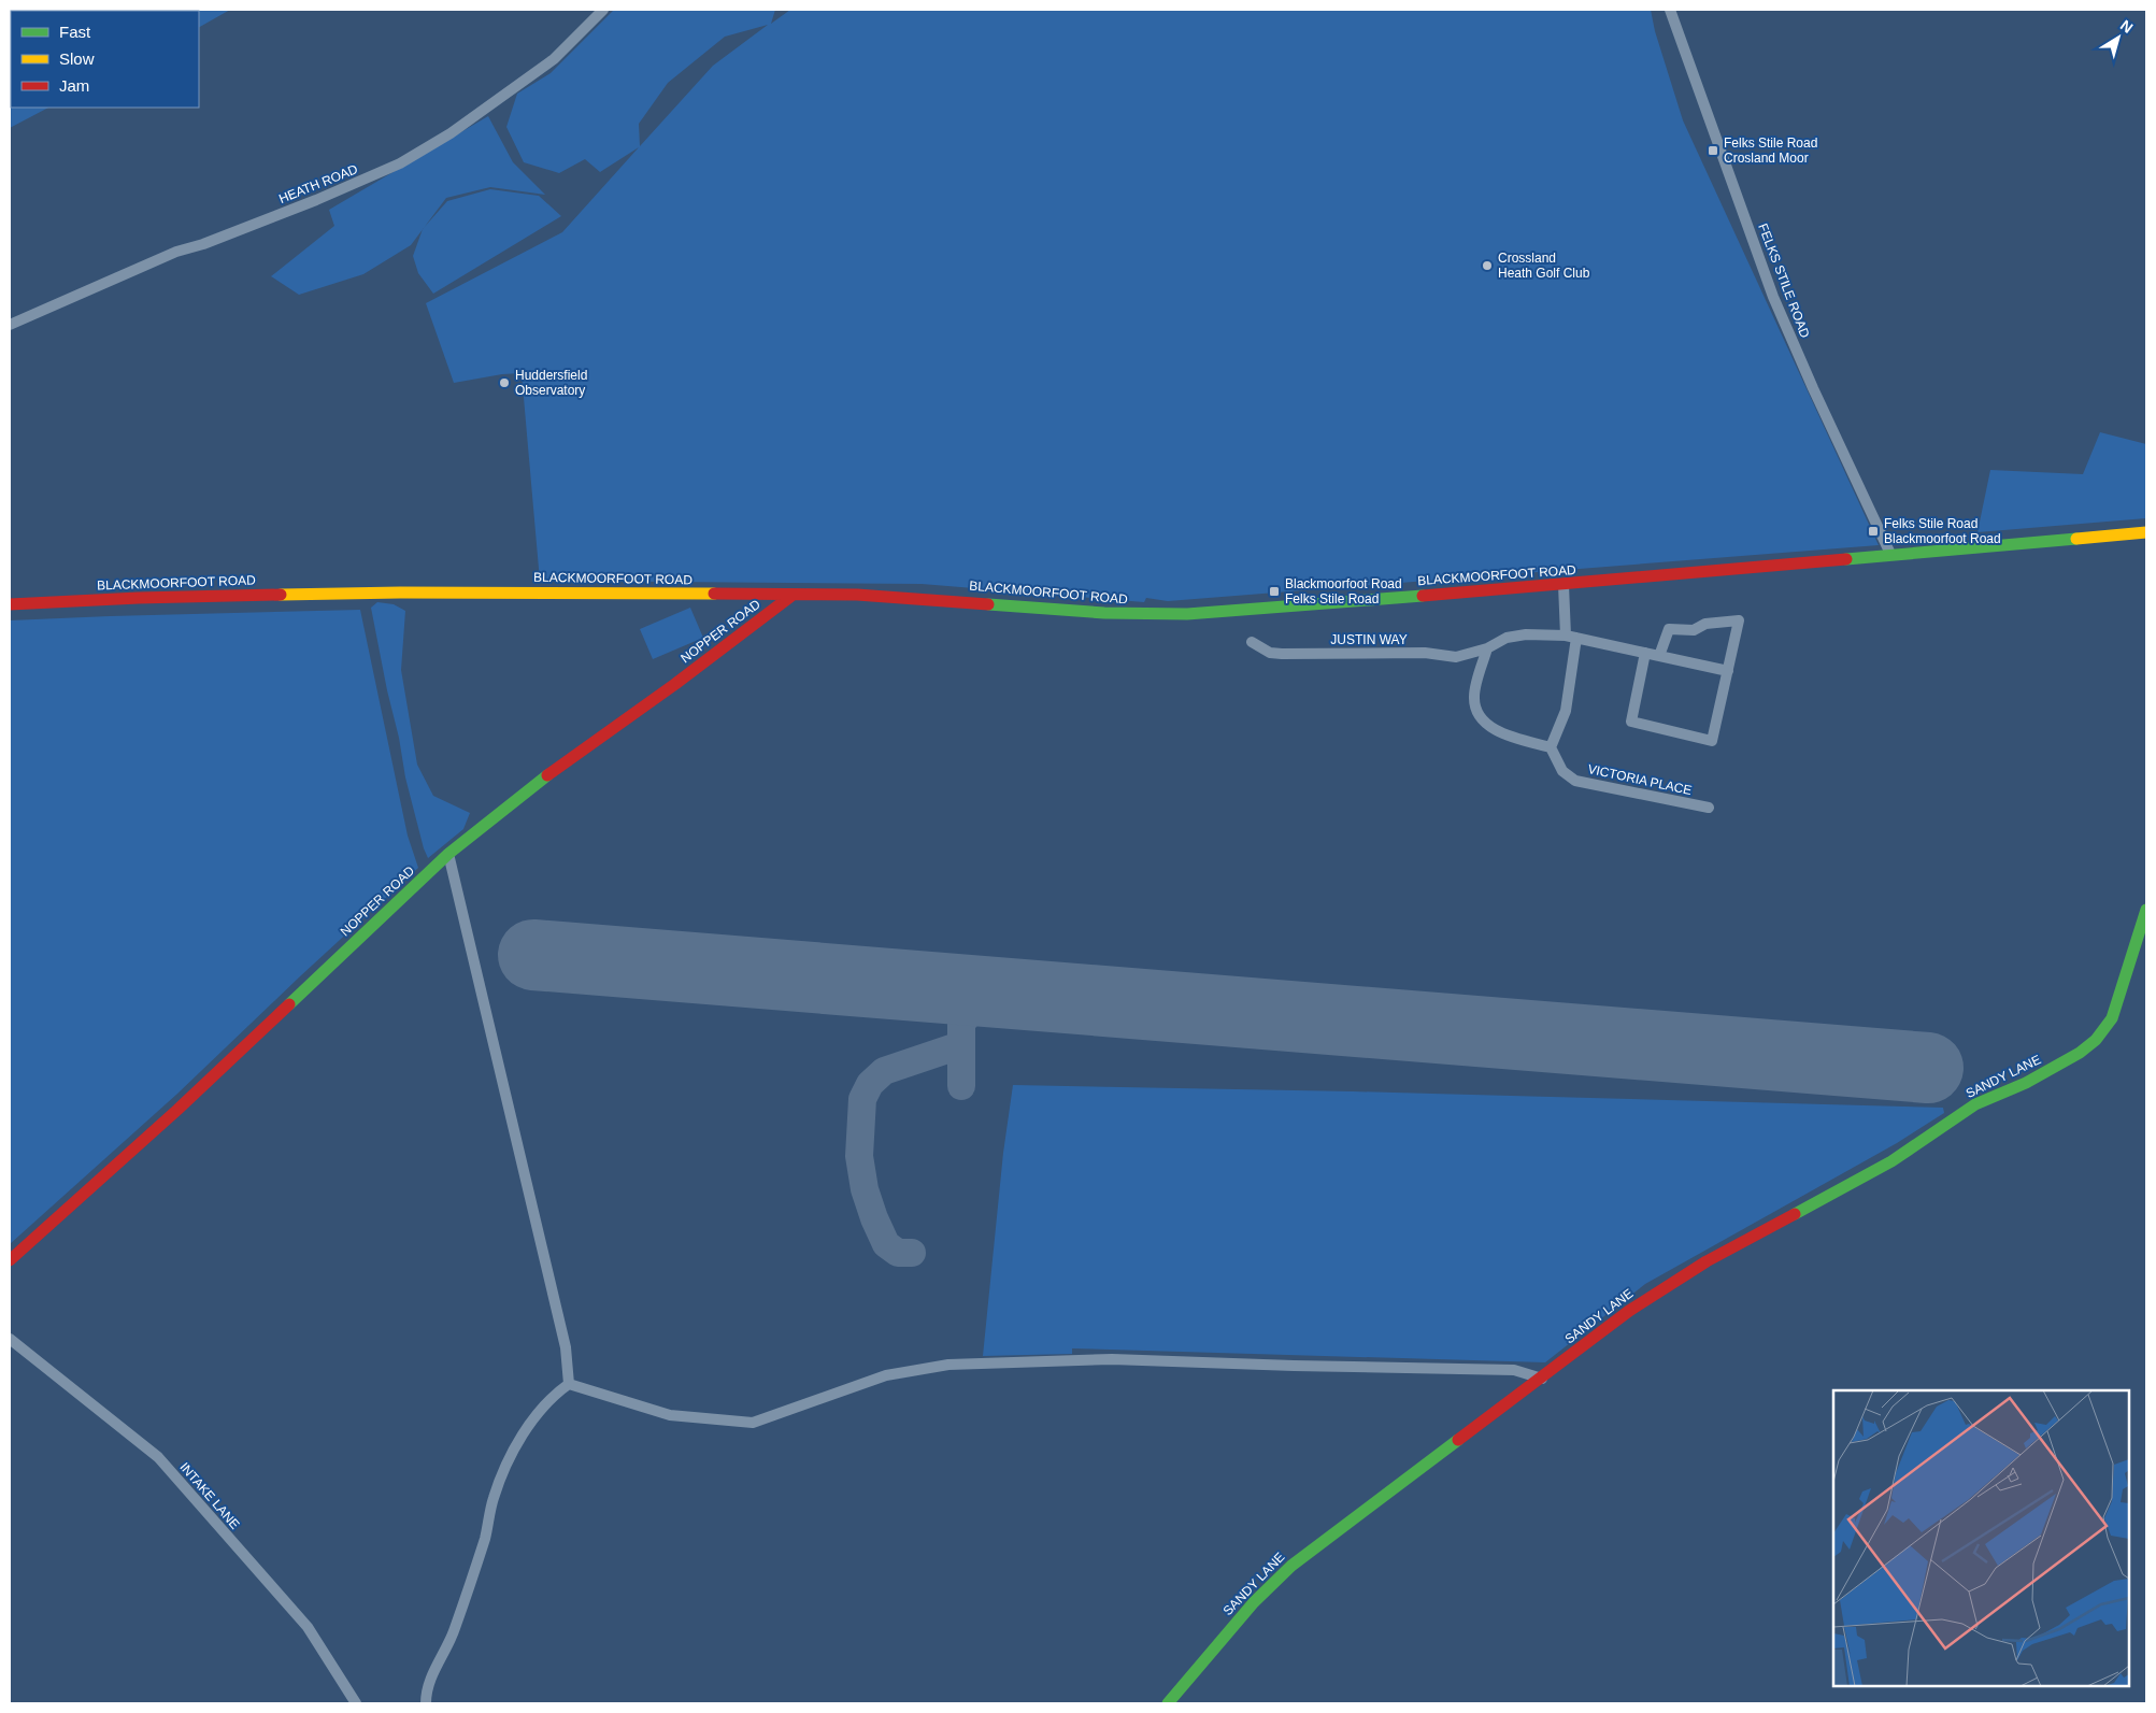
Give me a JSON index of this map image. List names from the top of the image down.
{
  "streets": {
    "street": [
      "HEATH ROAD",
      "FELKS STILE ROAD",
      "BLACKMOORFOOT ROAD",
      "NOPPER ROAD",
      "JUSTIN WAY",
      "VICTORIA PLACE",
      "SANDY LANE",
      "INTAKE LANE"
    ]
  },
  "crossings": [
    ["FELKS STILE ROAD", "BLACKMOORFOOT ROAD"],
    ["BLACKMOORFOOT ROAD", "NOPPER ROAD"],
    ["JUSTIN WAY", "VICTORIA PLACE"]
  ],
  "places": {
    "transit": ["Felks Stile Road Crosland Moor", "Felks Stile Road Blackmoorfoot Road", "Blackmoorfoot Road Felks Stile Road"],
    "other": ["Crossland Heath Golf Club", "Huddersfield Observatory"]
  },
  "legend": ["Fast", "Slow", "Jam"],
  "north": "top right"
}
